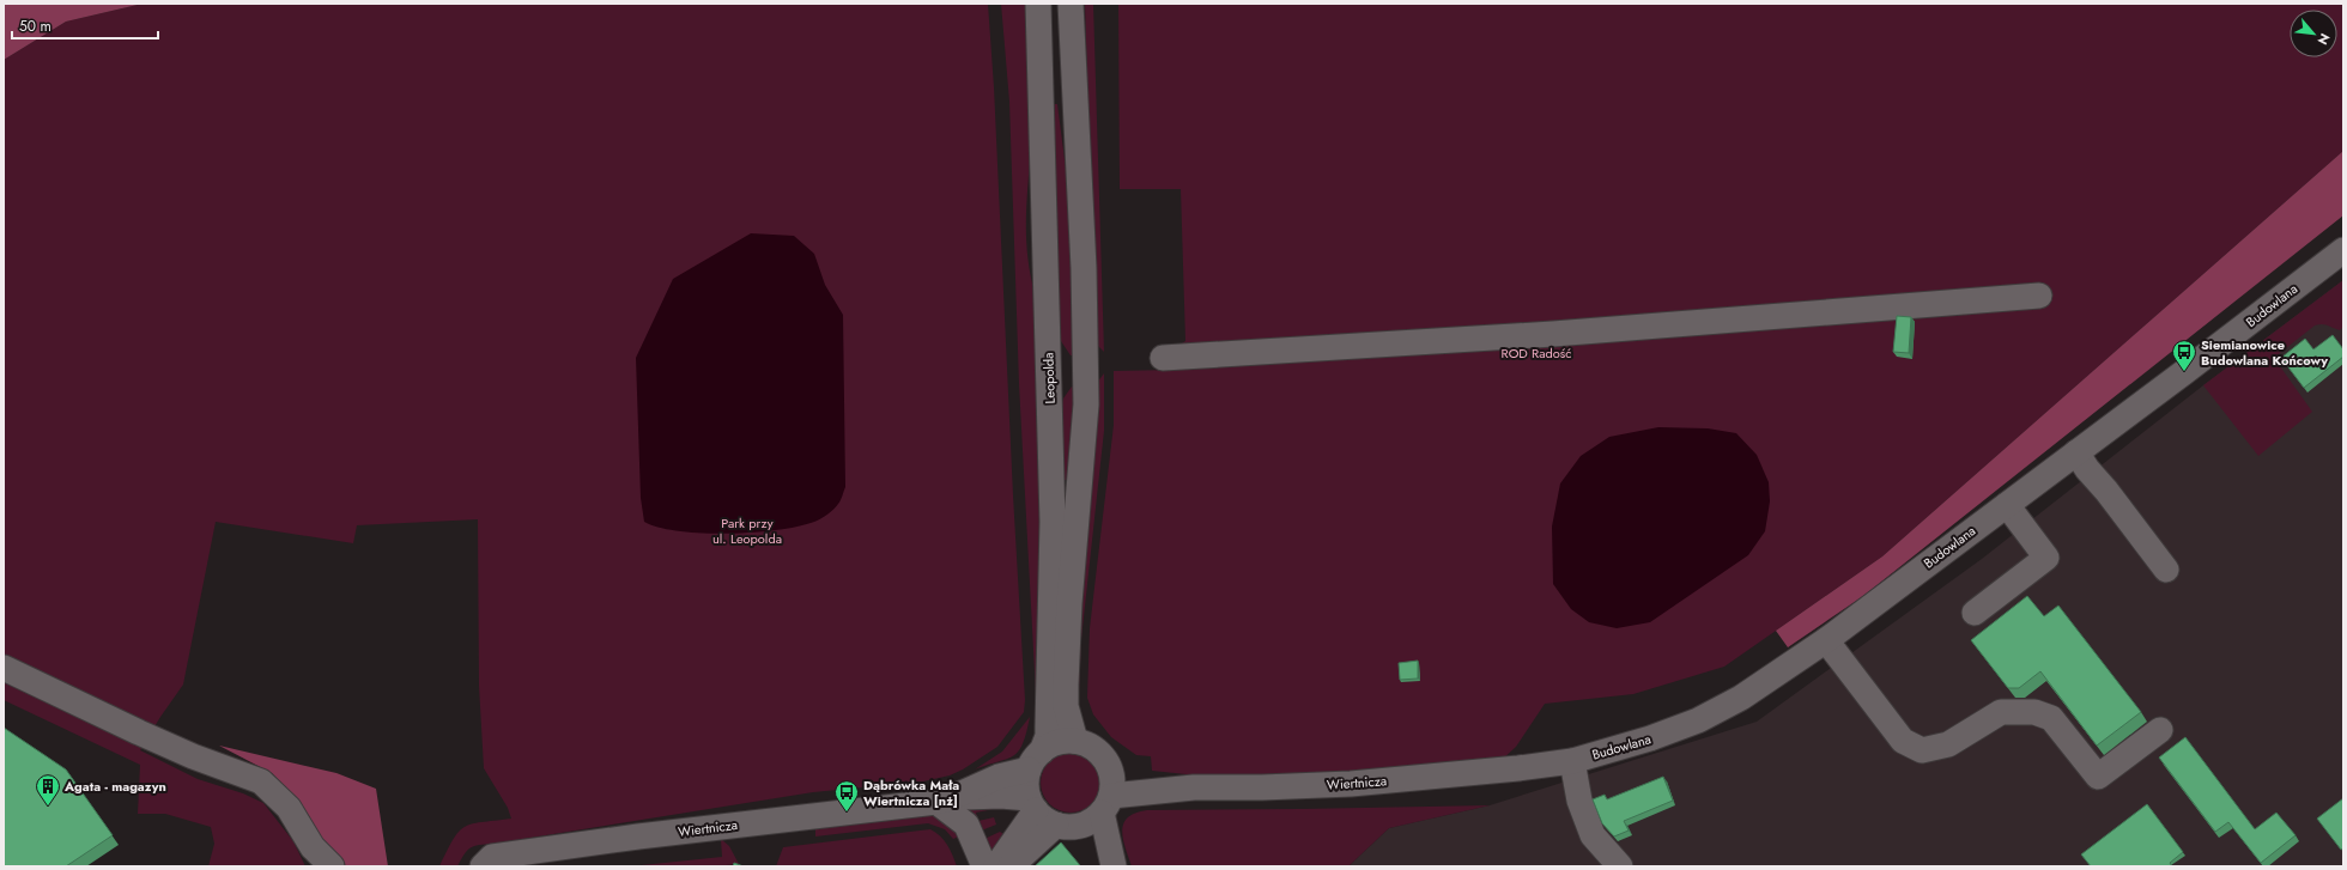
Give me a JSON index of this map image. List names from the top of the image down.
{
  "streets": {
    "street": ["Budowlana", "Leopolda", "Wiertnicza"]
  },
  "crossings": [
    ["Budowlana", "Wiertnicza"],
    ["Leopolda", "Wiertnicza"]
  ],
  "parks": ["ROD Radość", "Park przy ul. Leopolda"],
  "places": {
    "bus stop": ["Siemianowice Budowlana Końcowy", "Dąbrówka Mała Wiertnicza [nż]"],
    "building": ["Agata - magazyn"]
  },
  "scale_bar": "50 m",
  "north": "bottom right"
}
